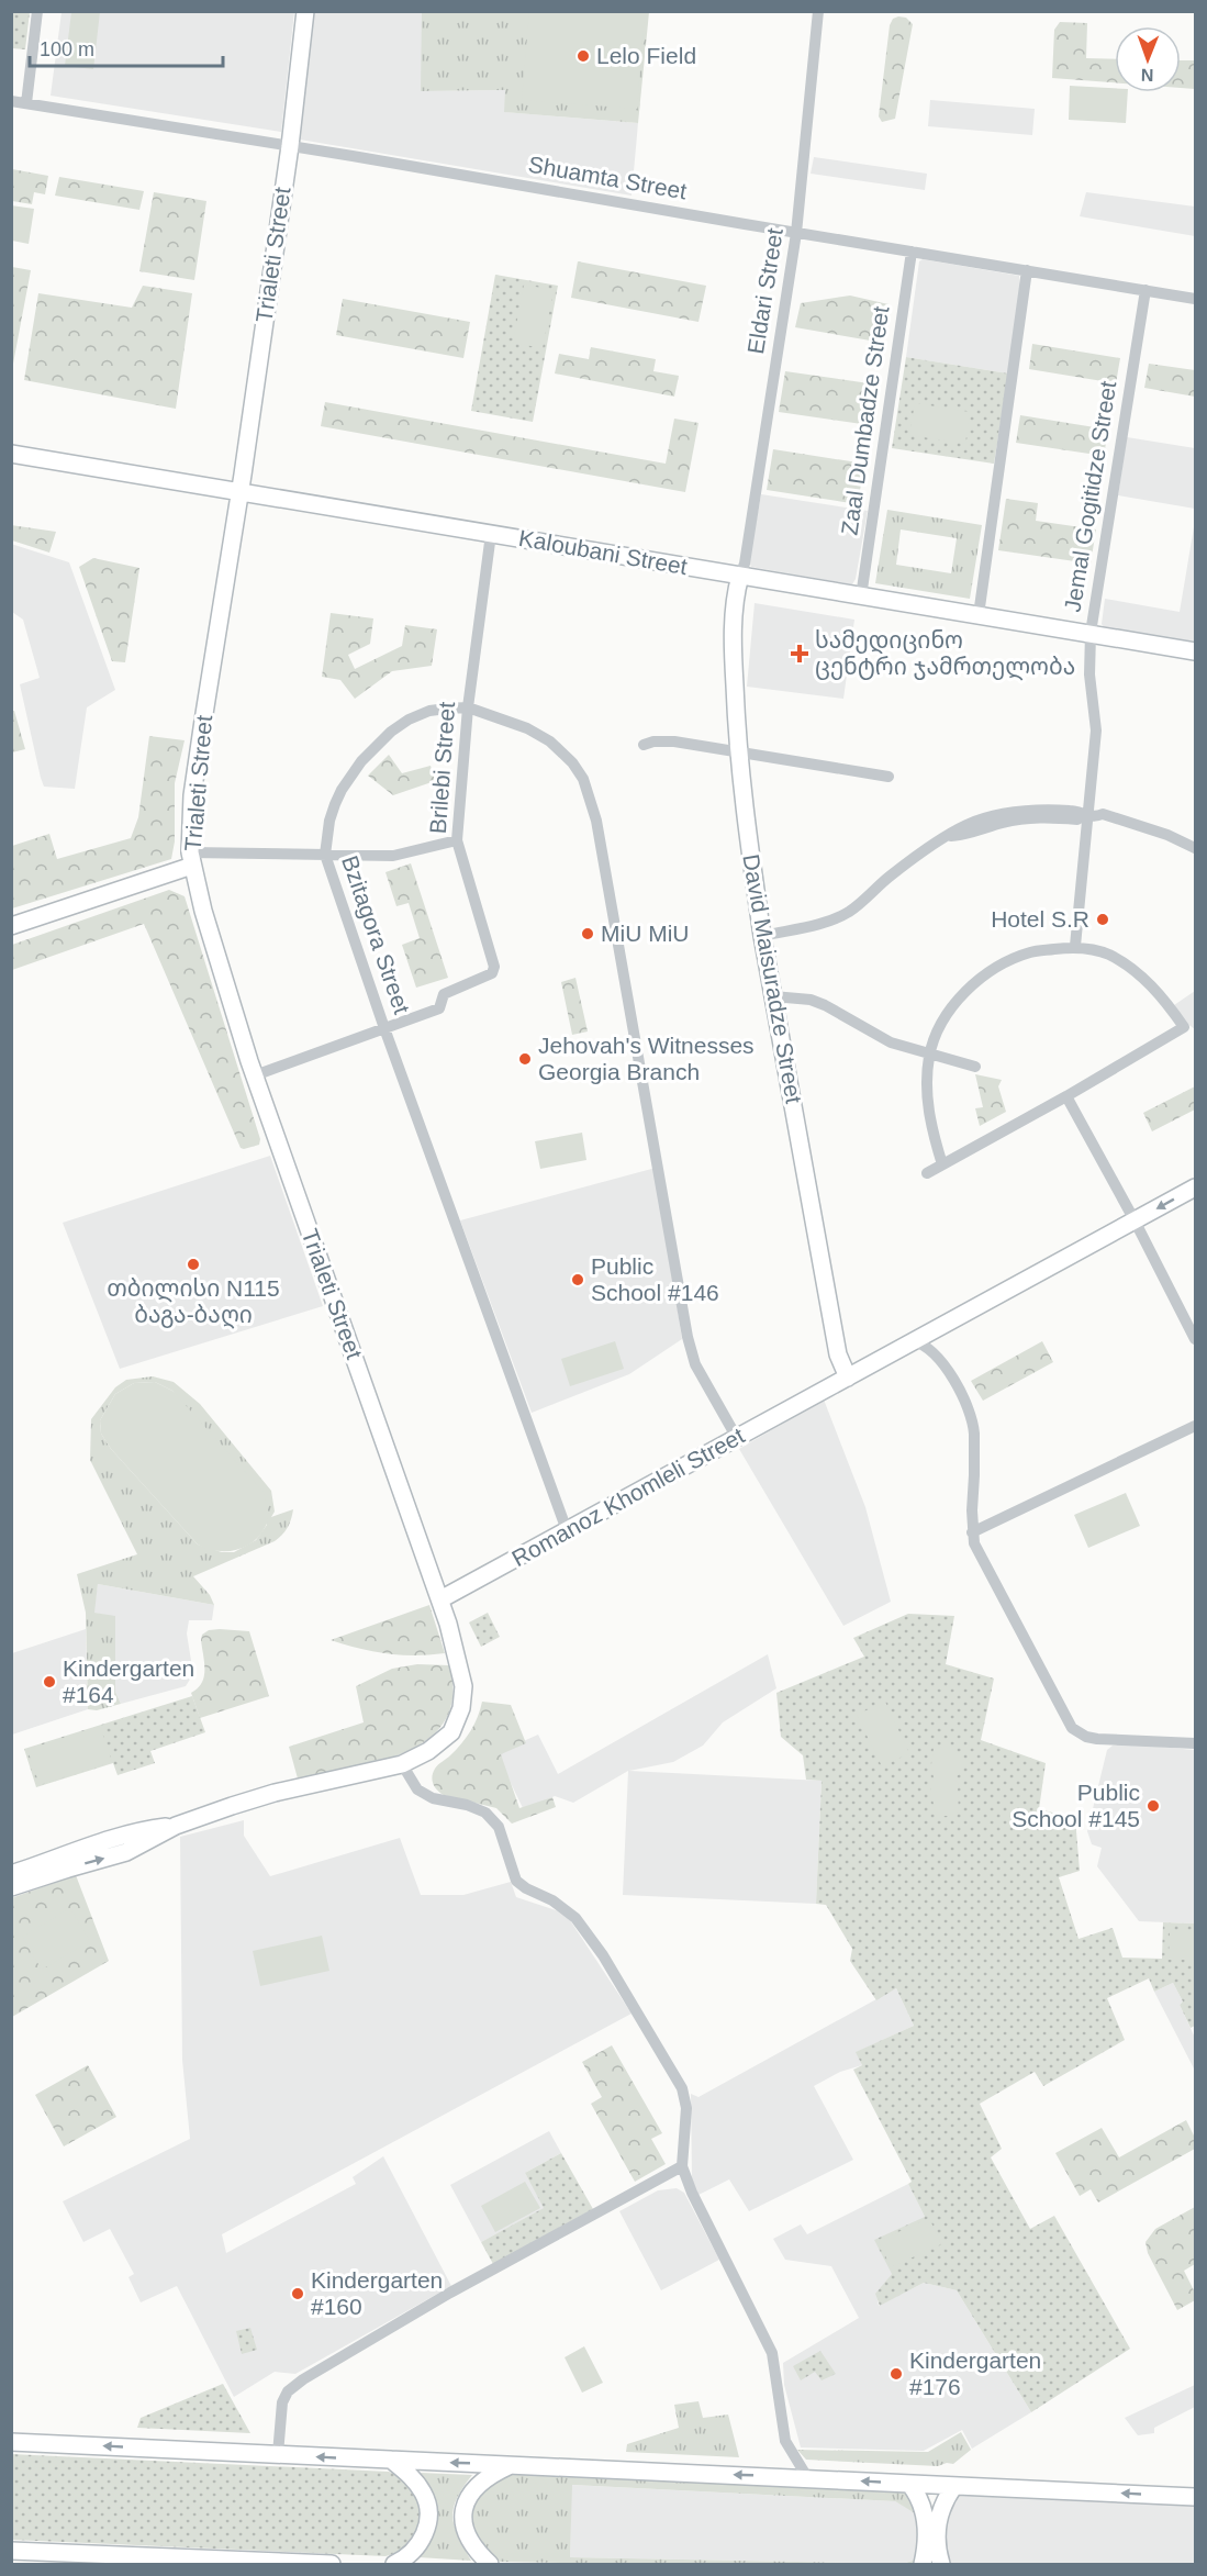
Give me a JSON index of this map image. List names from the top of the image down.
{
  "streets": {
    "street": [
      "Shuamta Street",
      "Trialeti Street",
      "Eldari Street",
      "Zaal Dumbadze Street",
      "Jemal Gogitidze Street",
      "Kaloubani Street",
      "Brilebi Street",
      "Bzitagora Street",
      "David Maisuradze Street",
      "Romanoz Khomleli Street"
    ]
  },
  "crossings": [
    ["Shuamta Street", "Trialeti Street"],
    ["Shuamta Street", "Eldari Street"],
    ["Shuamta Street", "Zaal Dumbadze Street"],
    ["Shuamta Street", "Jemal Gogitidze Street"],
    ["Trialeti Street", "Kaloubani Street"],
    ["Trialeti Street", "Brilebi Street"],
    ["Trialeti Street", "Romanoz Khomleli Street"],
    ["Eldari Street", "Kaloubani Street"],
    ["Eldari Street", "David Maisuradze Street"],
    ["Zaal Dumbadze Street", "Kaloubani Street"],
    ["Jemal Gogitidze Street", "Kaloubani Street"],
    ["Kaloubani Street", "Brilebi Street"],
    ["Kaloubani Street", "David Maisuradze Street"],
    ["Brilebi Street", "Bzitagora Street"],
    ["Bzitagora Street", "Romanoz Khomleli Street"],
    ["David Maisuradze Street", "Romanoz Khomleli Street"]
  ],
  "places": {
    "other": [
      "Lelo Field",
      "Hotel S.R",
      "MiU MiU",
      "Jehovah's Witnesses Georgia Branch",
      "თბილისი N115 ბაგა-ბაღი",
      "Public School #146",
      "Kindergarten #164",
      "Public School #145",
      "Kindergarten #160",
      "Kindergarten #176"
    ],
    "health": ["სამედიცინო ცენტრი ჯამრთელობა"]
  },
  "scale_bar": "100 m",
  "north": "bottom"
}
